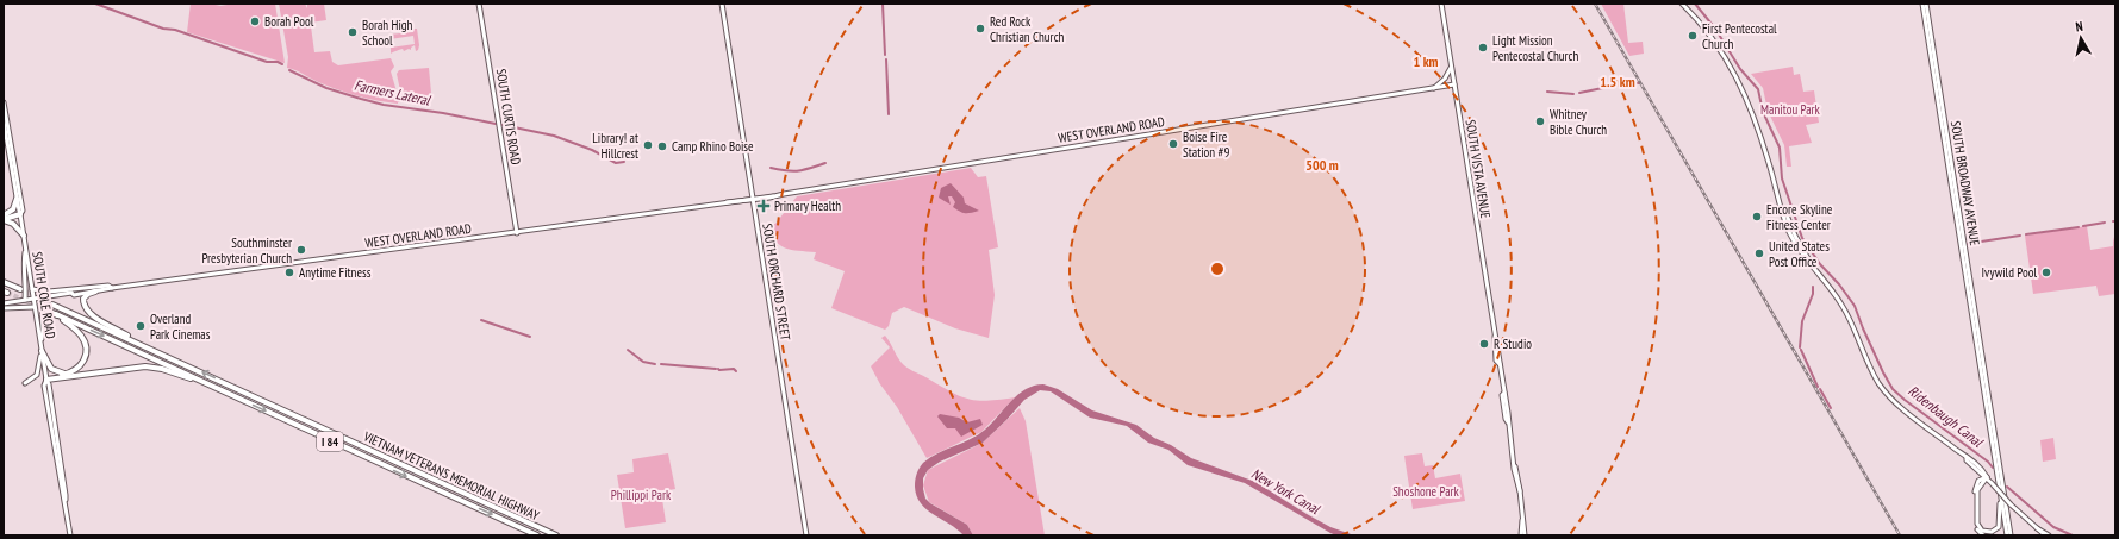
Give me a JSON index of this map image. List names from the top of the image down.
{
  "streets": {
    "highway": ["I 84", "VIETNAM VETERANS MEMORIAL HIGHWAY"],
    "main road": [
      "SOUTH CURTIS ROAD",
      "WEST OVERLAND ROAD",
      "SOUTH VISTA AVENUE",
      "SOUTH BROADWAY AVENUE",
      "SOUTH ORCHARD STREET",
      "SOUTH COLE ROAD"
    ]
  },
  "crossings": [
    ["SOUTH CURTIS ROAD", "WEST OVERLAND ROAD"],
    ["WEST OVERLAND ROAD", "SOUTH VISTA AVENUE"],
    ["WEST OVERLAND ROAD", "SOUTH ORCHARD STREET"],
    ["WEST OVERLAND ROAD", "SOUTH COLE ROAD"],
    ["I 84", "VIETNAM VETERANS MEMORIAL HIGHWAY"]
  ],
  "water": ["Farmers Lateral", "Ridenbaugh Canal", "New York Canal"],
  "parks": ["Manitou Park", "Shoshone Park", "Phillippi Park"],
  "places": {
    "other": [
      "Borah Pool",
      "Red Rock Christian Church",
      "Borah High School",
      "First Pentecostal Church",
      "Light Mission Pentecostal Church",
      "Whitney Bible Church",
      "Boise Fire Station #9",
      "Library! at Hillcrest",
      "Camp Rhino Boise",
      "Encore Skyline Fitness Center",
      "Southminster Presbyterian Church",
      "United States Post Office",
      "Anytime Fitness",
      "Ivywild Pool",
      "Overland Park Cinemas",
      "R Studio"
    ],
    "health": ["Primary Health"]
  },
  "north": "top",
  "rings": ["1 km", "1.5 km", "500 m"]
}
